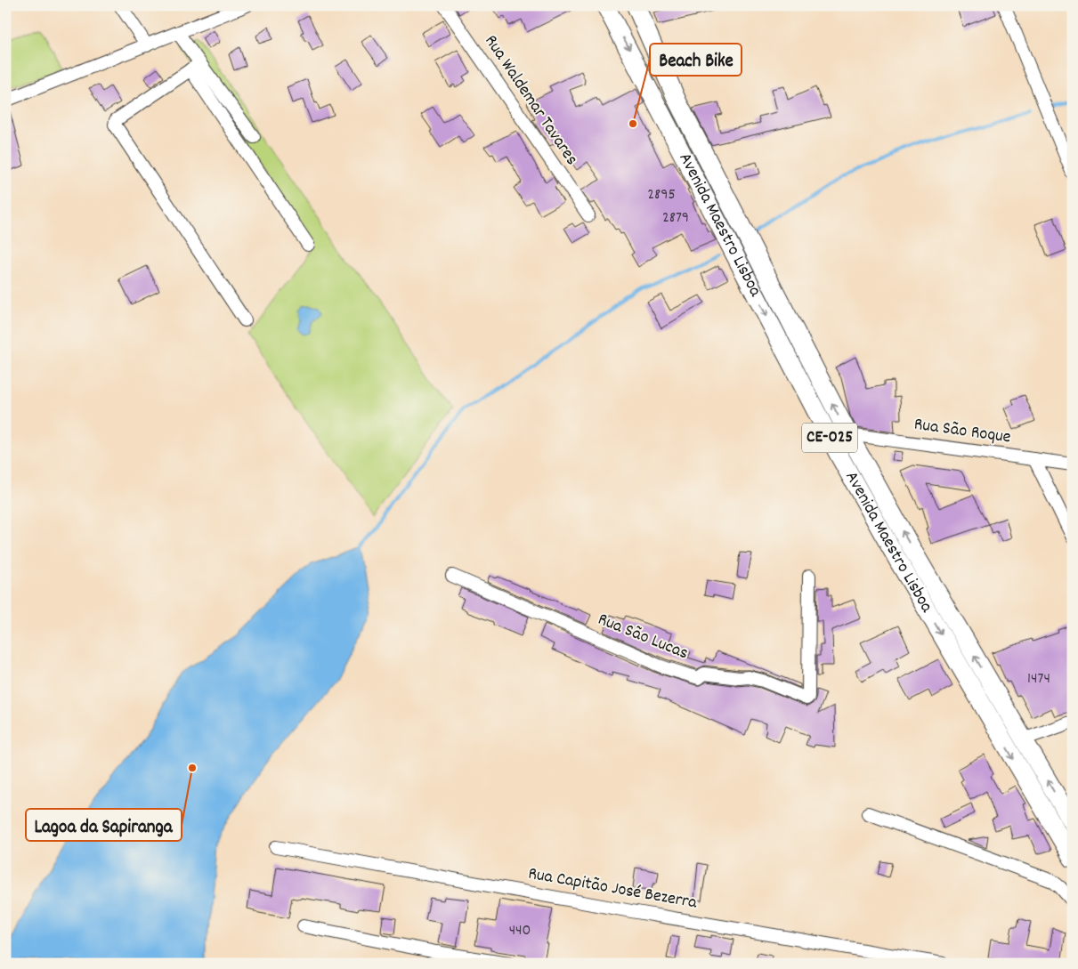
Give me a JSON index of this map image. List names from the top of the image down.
{
  "streets": {
    "highway": ["Avenida Maestro Lisboa", "CE-025"],
    "street": [
      "Rua Waldemar Tavares",
      "Rua São Roque",
      "Rua São Lucas",
      "Rua Capitão José Bezerra"
    ]
  },
  "crossings": [
    ["Avenida Maestro Lisboa", "Rua São Roque"]
  ],
  "places": ["Beach Bike", "Lagoa da Sapiranga"],
  "house_numbers": [
    "2895",
    "2879",
    "1474",
    "440"
  ]
}
